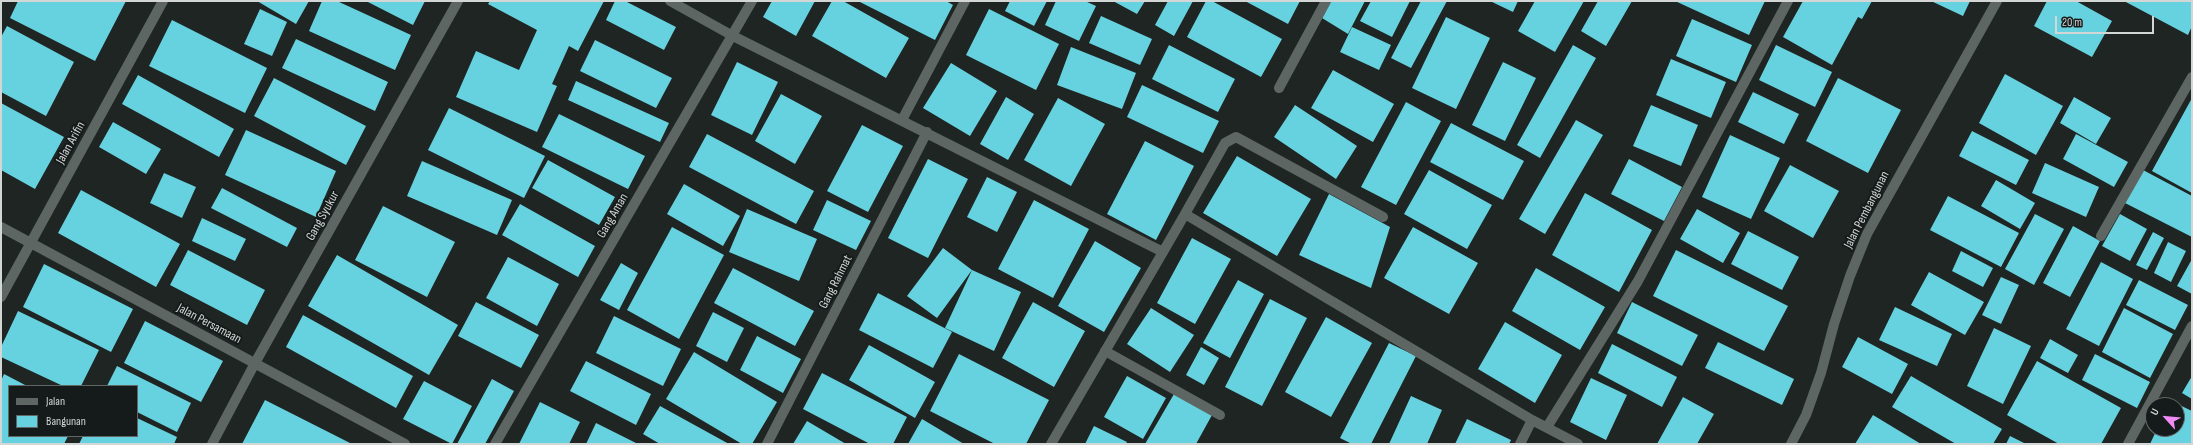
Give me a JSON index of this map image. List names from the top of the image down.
{
  "streets": {
    "street": [
      "Jalan Arifin",
      "Jalan Pembangunan",
      "Gang Syukur",
      "Gang Aman",
      "Gang Rahmat",
      "Jalan Persamaan"
    ]
  },
  "crossings": [
    ["Jalan Arifin", "Jalan Persamaan"],
    ["Gang Syukur", "Jalan Persamaan"]
  ],
  "legend": ["Jalan", "Bangunan"],
  "scale_bar": "20 m",
  "north": "top left"
}
